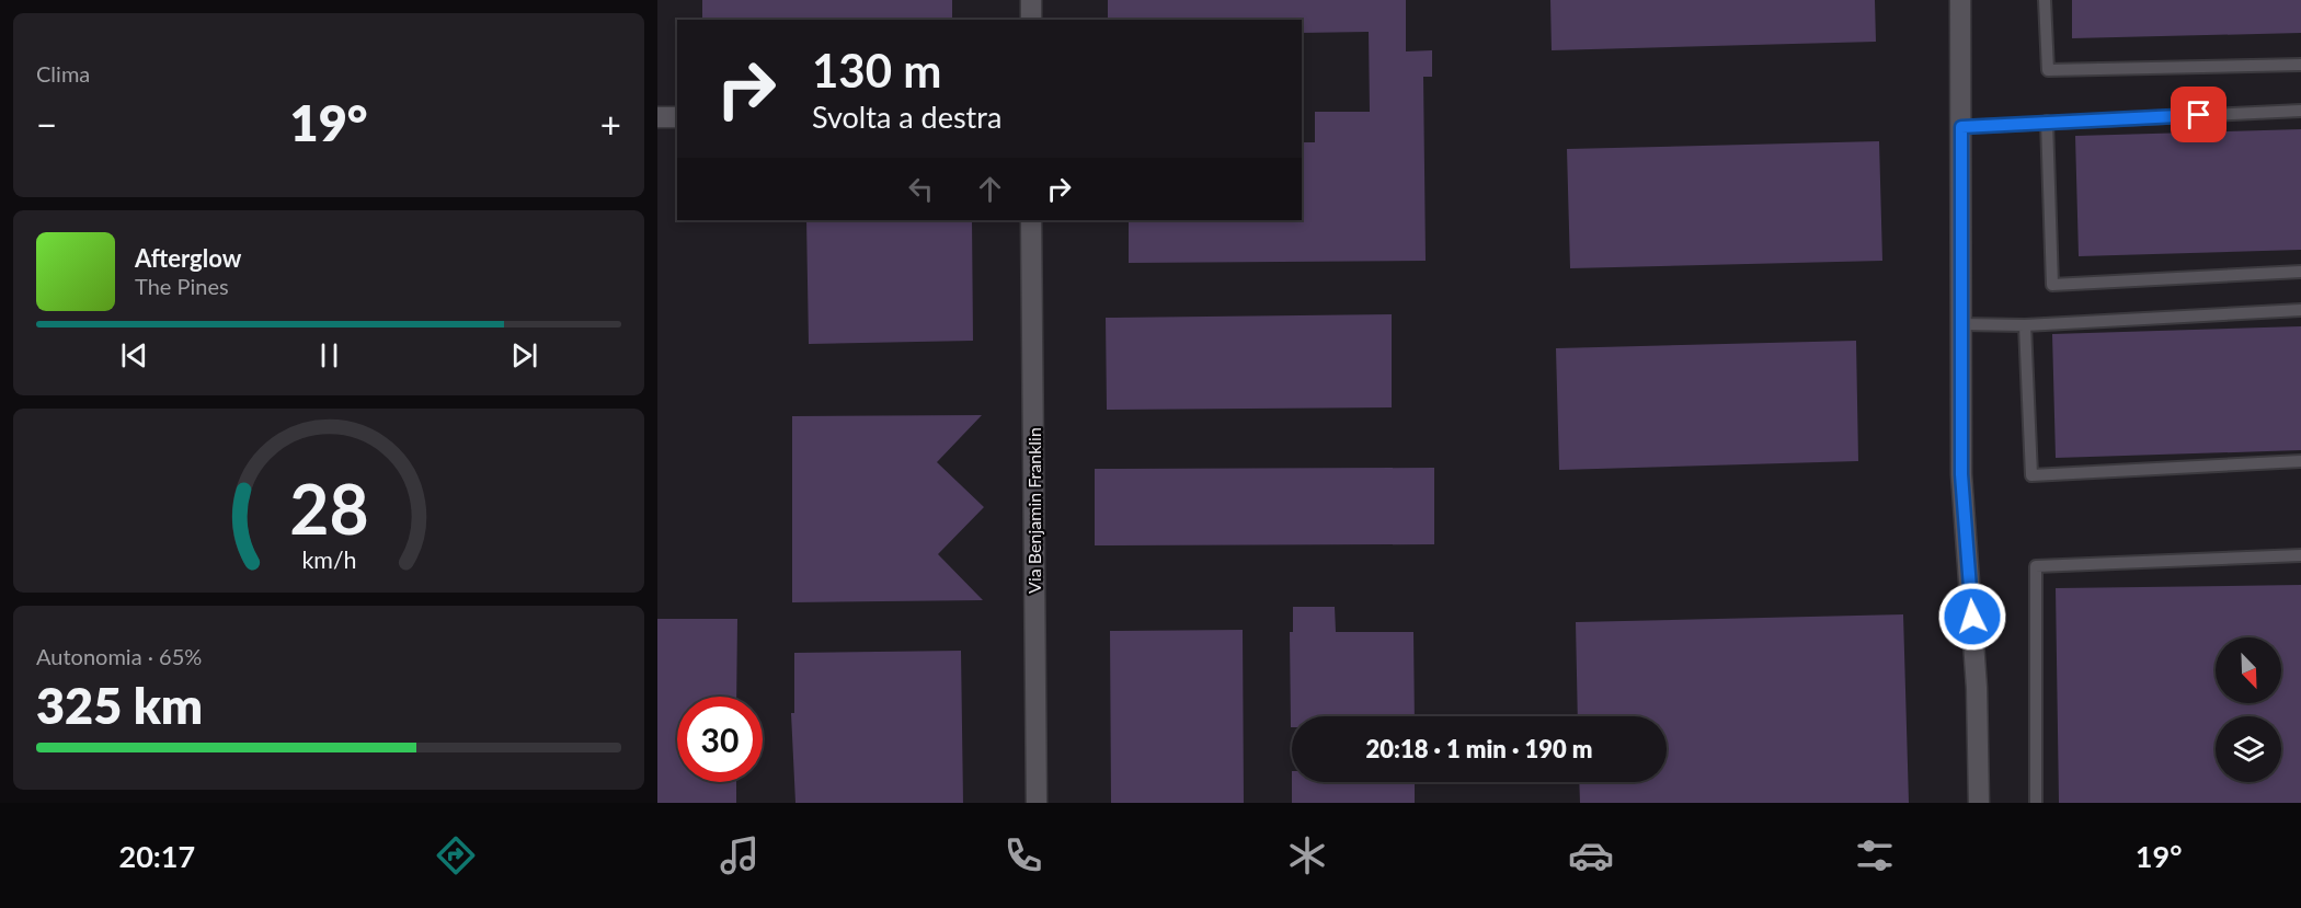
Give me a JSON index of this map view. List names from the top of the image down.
{
  "streets": {
    "street": ["Via Benjamin Franklin"]
  },
  "north": "bottom right",
  "page": {
    "tile": [
      "Clima",
      ["Autonomia · 65%", "325 km"]
    ],
    "turn": ["130 m", "Svolta a destra"],
    "heat": ["−", "19°", "+"],
    "song": ["Afterglow", "The Pines"],
    "limit": "30",
    "trip": "20:18 · 1 min · 190 m",
    "tabs": ["20:17", "19°"],
    "gauge": ["28", "km/h"]
  }
}
